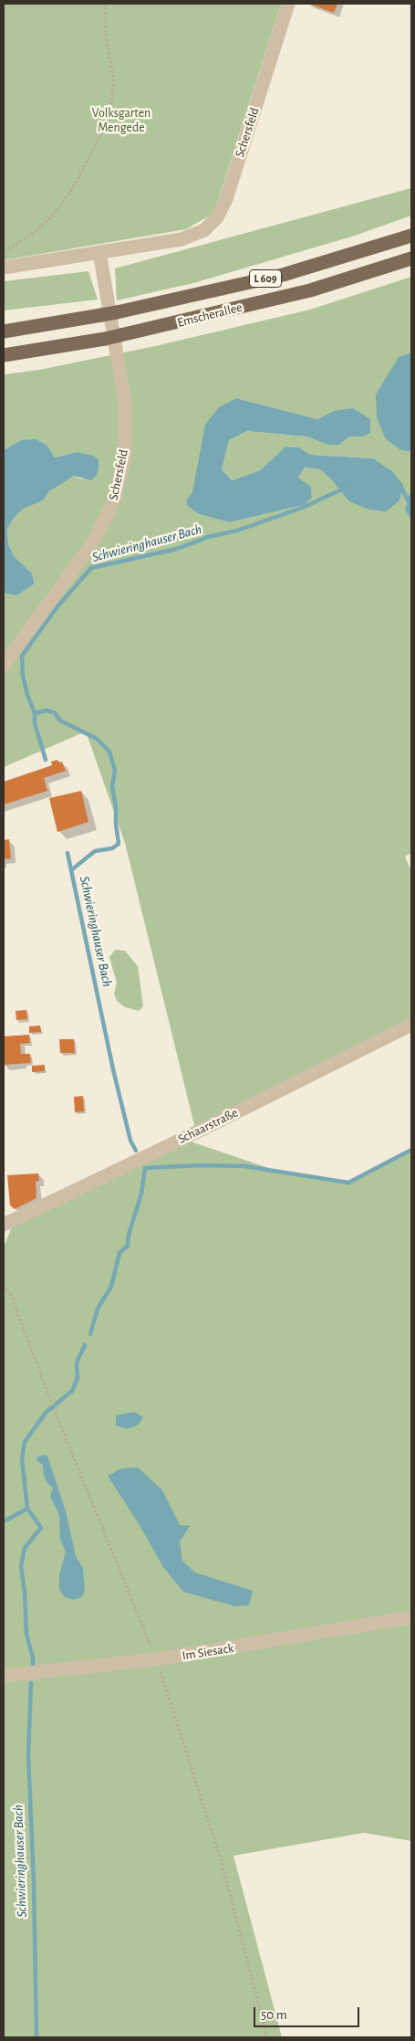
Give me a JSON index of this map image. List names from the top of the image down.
{
  "streets": {
    "main road": ["L 609", "Emscherallee"],
    "street": ["Schersfeld", "Schaarstraße", "Im Siesack"]
  },
  "water": ["Schwieringhauser Bach"],
  "parks": ["Volksgarten Mengede"],
  "scale_bar": "50 m"
}
